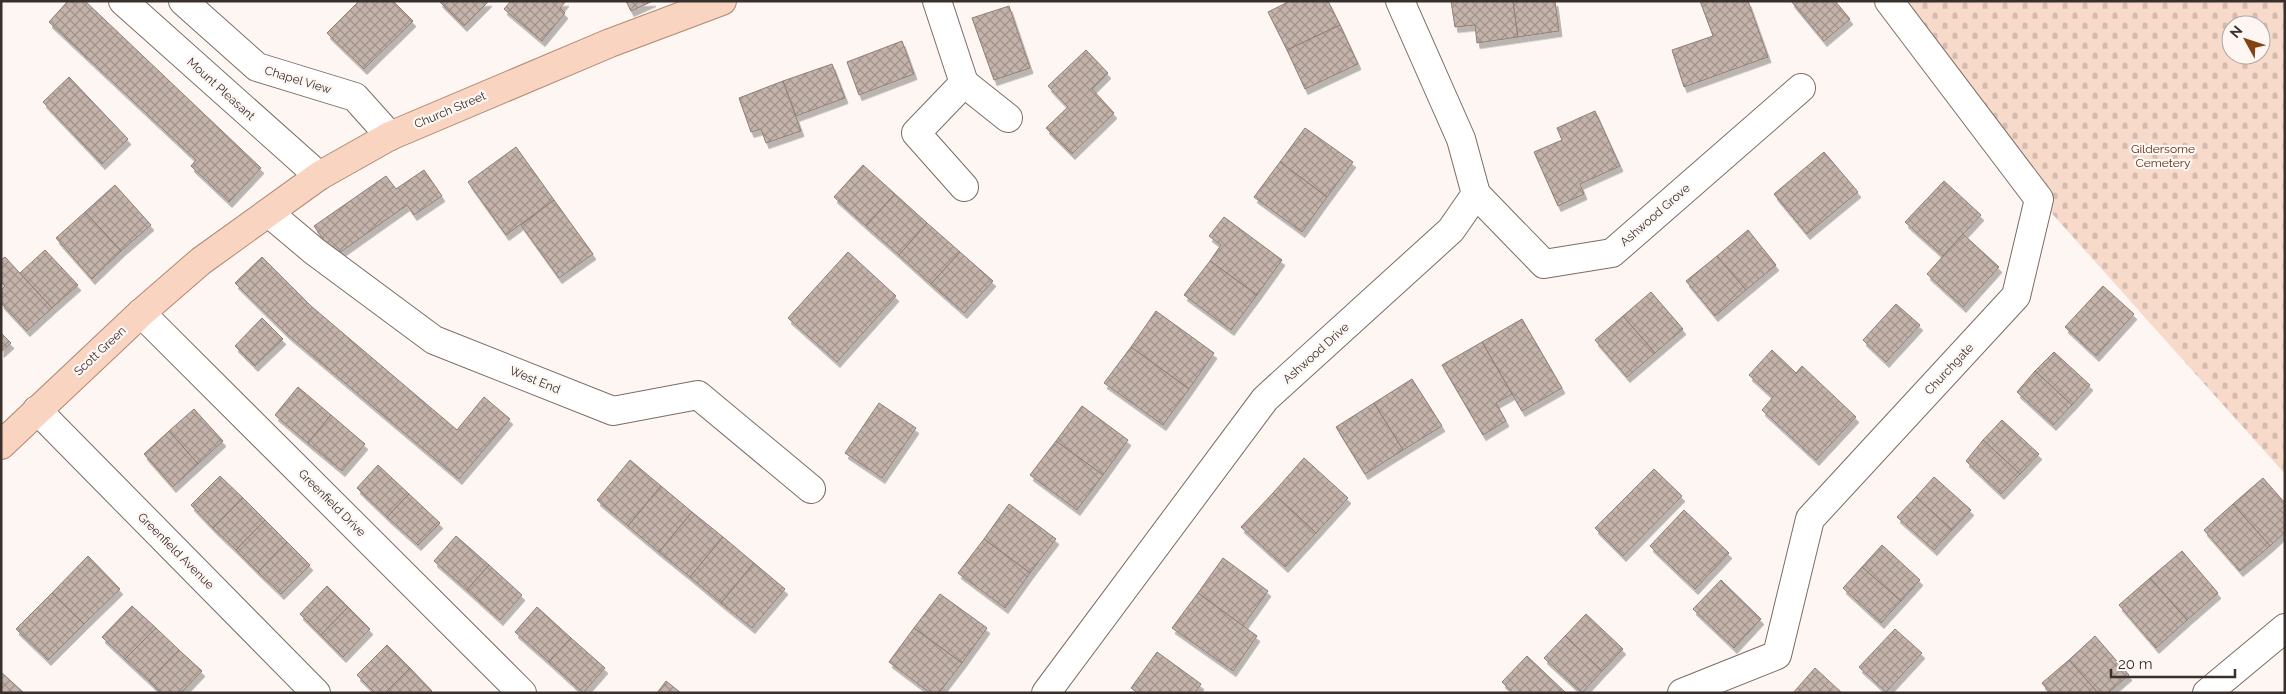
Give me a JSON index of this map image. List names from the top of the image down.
{
  "streets": {
    "main road": ["Church Street", "Scott Green"],
    "street": [
      "Chapel View",
      "Mount Pleasant",
      "Ashwood Grove",
      "Ashwood Drive",
      "Churchgate",
      "West End",
      "Greenfield Drive",
      "Greenfield Avenue"
    ]
  },
  "crossings": [
    ["Chapel View", "Church Street"],
    ["Mount Pleasant", "Church Street"],
    ["Church Street", "Scott Green"],
    ["Church Street", "West End"],
    ["Ashwood Grove", "Ashwood Drive"],
    ["Scott Green", "Greenfield Drive"],
    ["Scott Green", "Greenfield Avenue"]
  ],
  "parks": ["Gildersome Cemetery"],
  "scale_bar": "20 m",
  "north": "top left"
}
